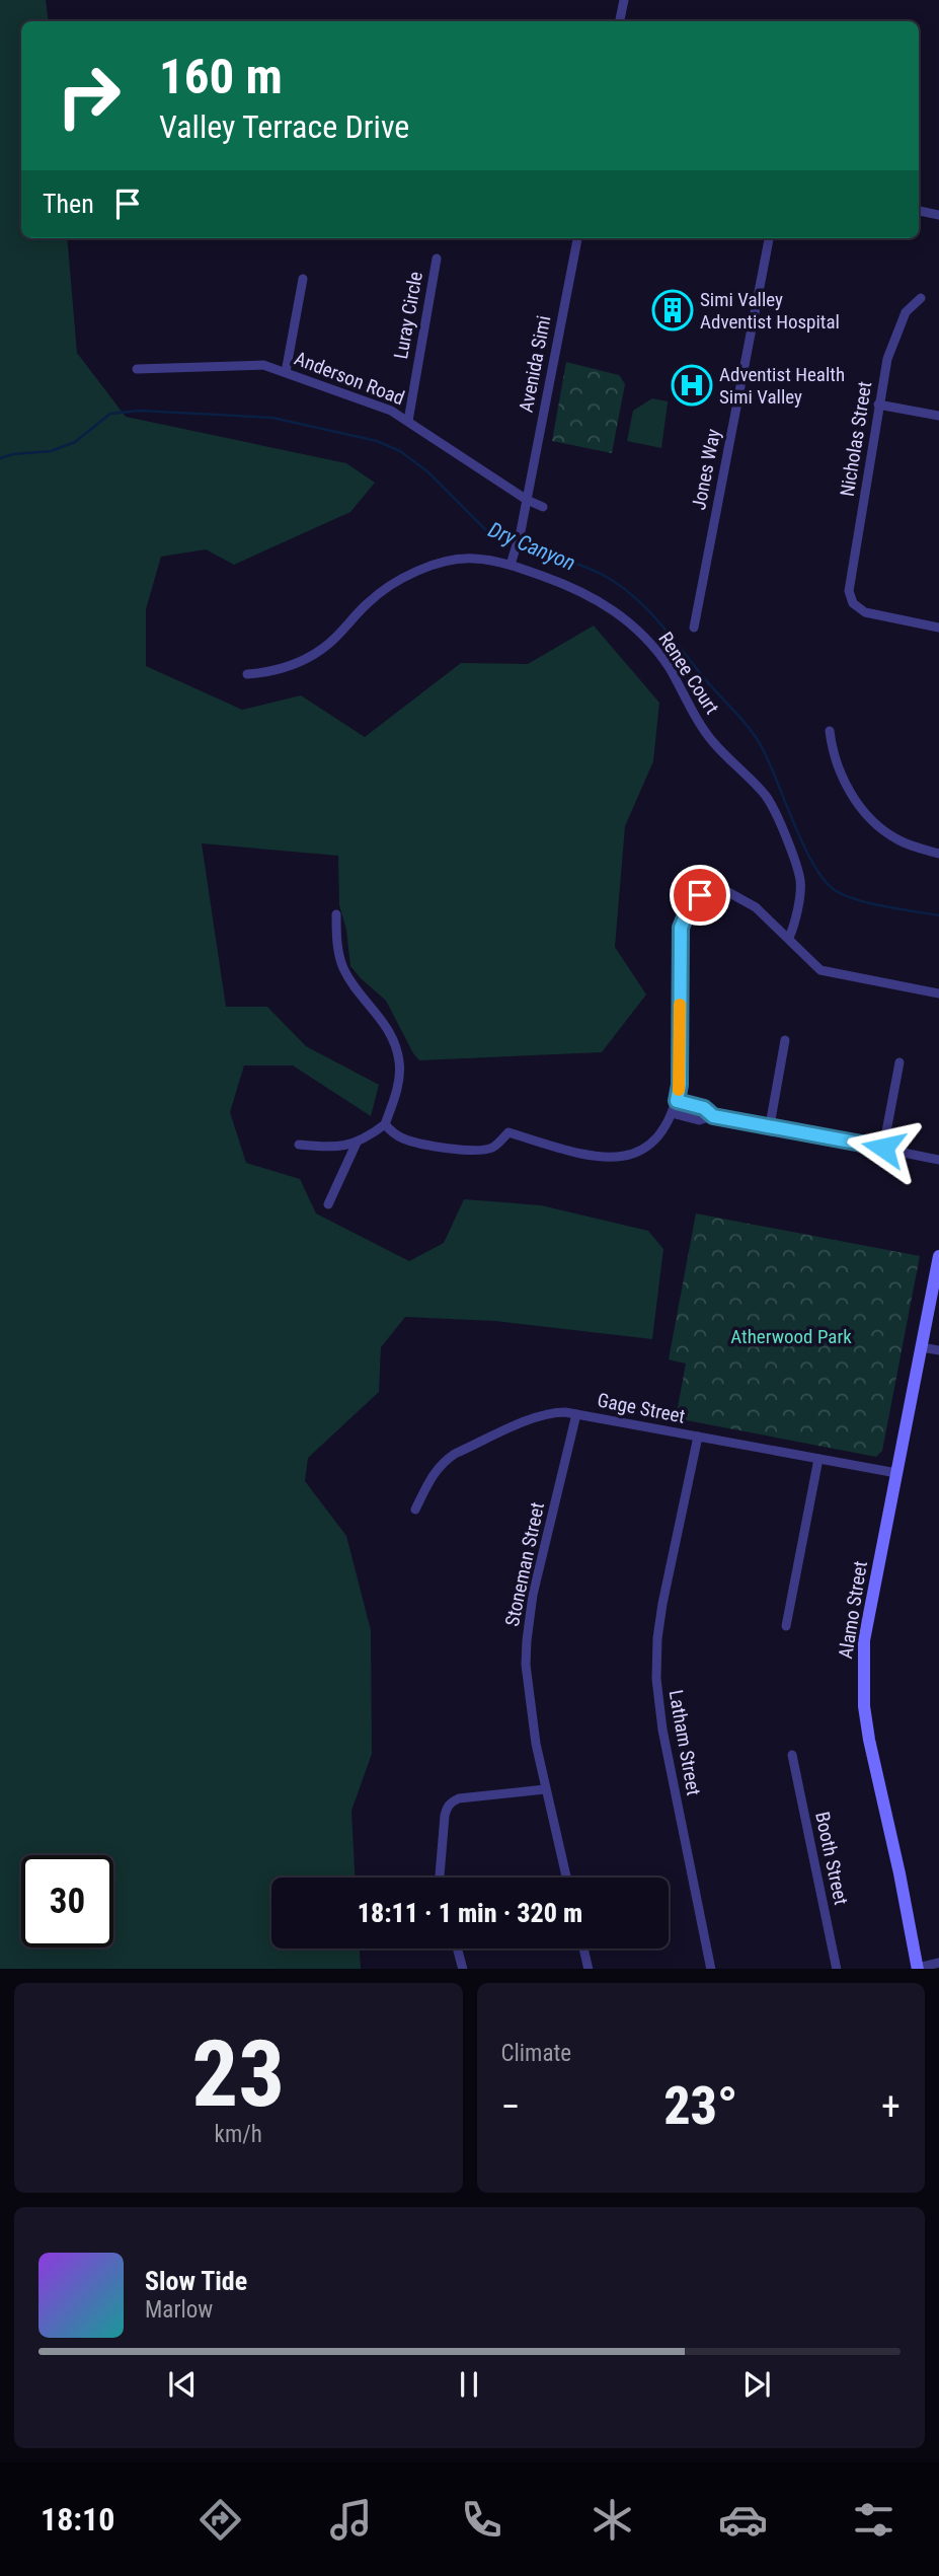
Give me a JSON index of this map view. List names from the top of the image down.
{
  "streets": {
    "main road": ["Alamo Street"],
    "street": [
      "Luray Circle",
      "Avenida Simi",
      "Anderson Road",
      "Nicholas Street",
      "Jones Way",
      "Renee Court",
      "Gage Street",
      "Stoneman Street",
      "Latham Street",
      "Booth Street"
    ]
  },
  "crossings": [
    ["Luray Circle", "Anderson Road"],
    ["Avenida Simi", "Anderson Road"],
    ["Avenida Simi", "Renee Court"],
    ["Gage Street", "Stoneman Street"],
    ["Gage Street", "Alamo Street"],
    ["Gage Street", "Latham Street"]
  ],
  "water": ["Dry Canyon"],
  "parks": ["Atherwood Park"],
  "places": {
    "building": ["Simi Valley Adventist Hospital"],
    "hospital": ["Adventist Health Simi Valley"]
  },
  "page": {
    "turn": ["160 m", "Valley Terrace Drive"],
    "then": "Then",
    "limit": "30",
    "trip": "18:11 · 1 min · 320 m",
    "tile": [
      ["23", "km/h"],
      "Climate"
    ],
    "heat": ["−", "23°", "+"],
    "song": ["Slow Tide", "Marlow"],
    "tabs": "18:10"
  }
}
